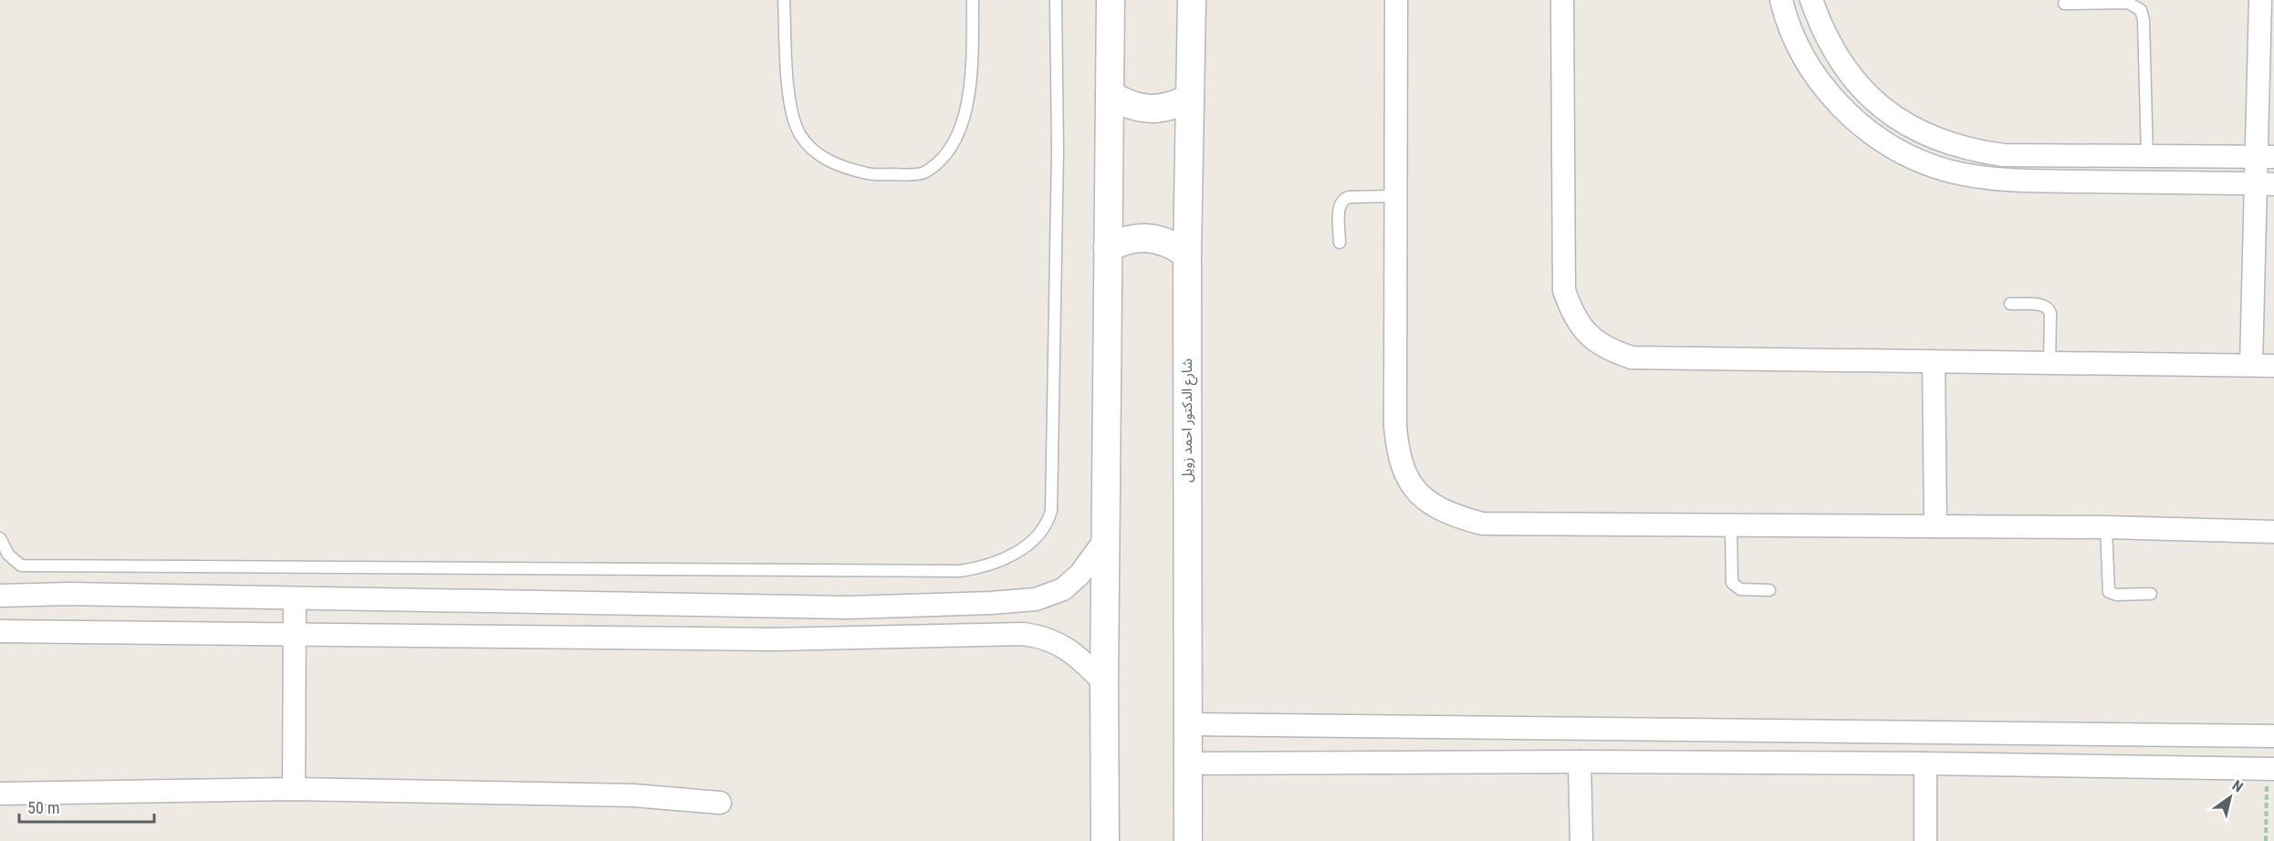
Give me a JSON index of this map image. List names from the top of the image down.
{
  "streets": {
    "street": ["شارع الدكتور احمد زويل"]
  },
  "scale_bar": "50 m",
  "north": "top right"
}
